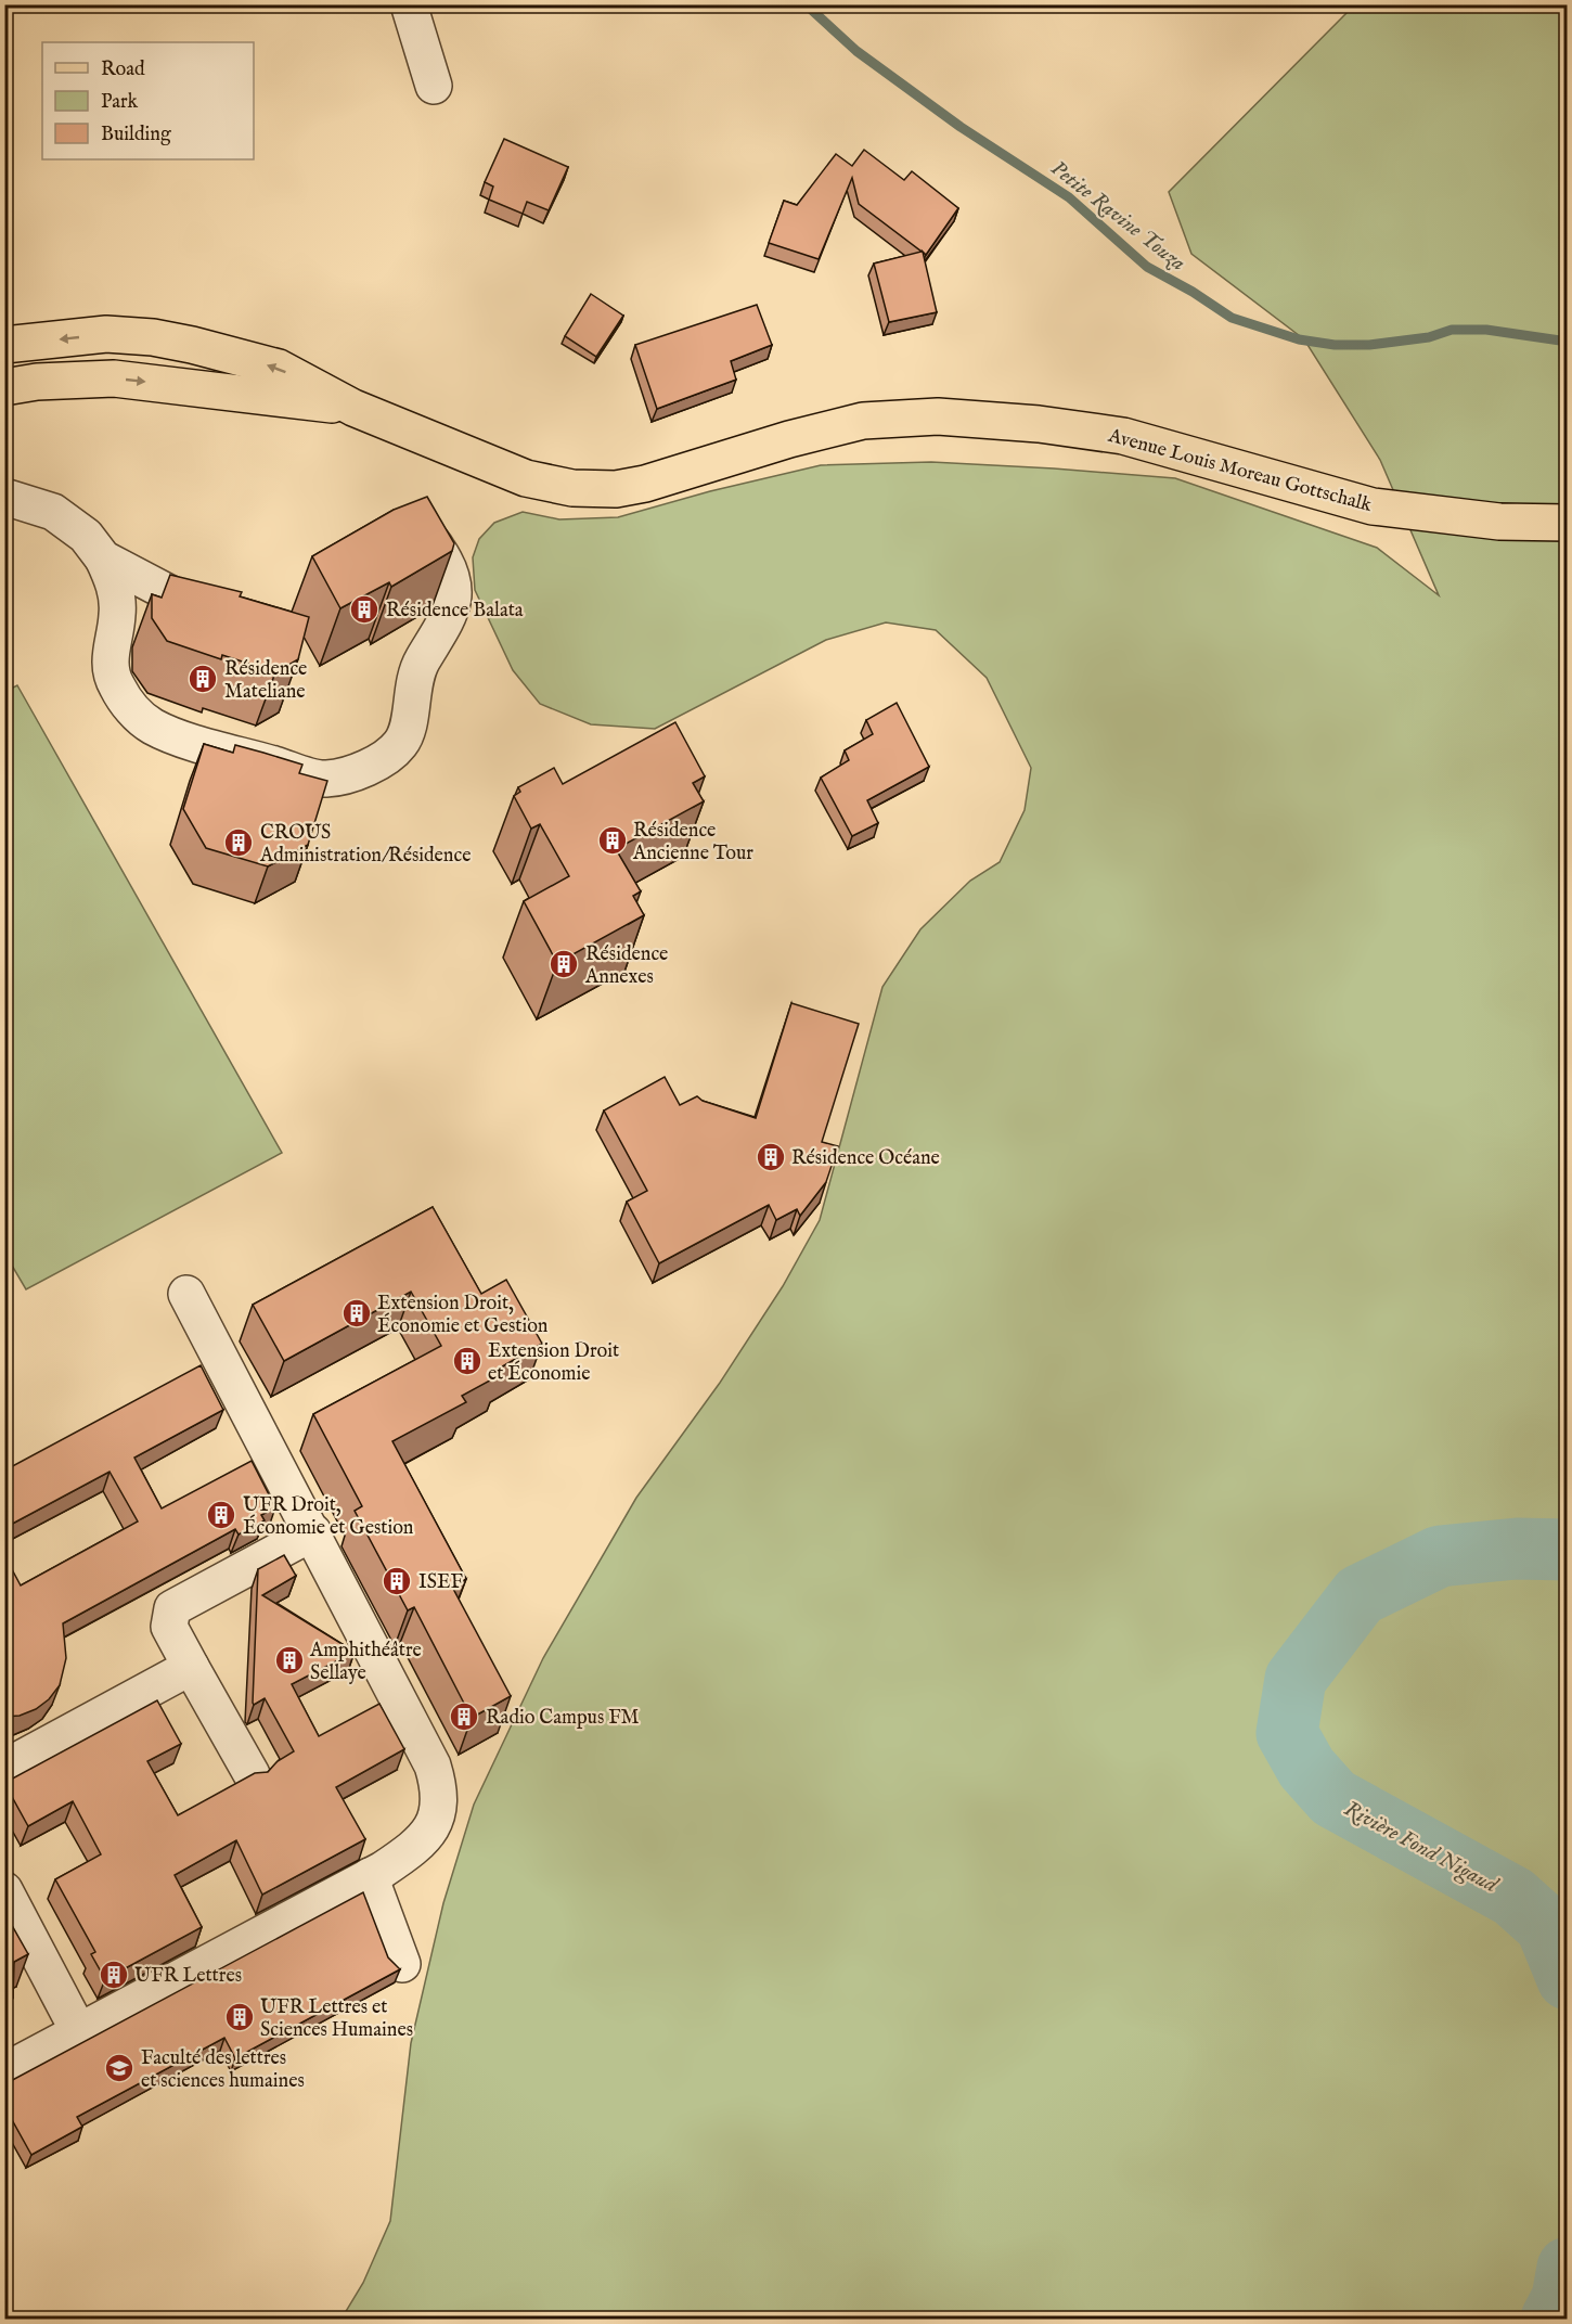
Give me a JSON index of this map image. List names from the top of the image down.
{
  "streets": {
    "main road": ["Avenue Louis Moreau Gottschalk"]
  },
  "water": ["Petite Ravine Touza", "Rivière Fond Nigaud"],
  "places": {
    "building": [
      "Résidence Balata",
      "Résidence Mateliane",
      "Résidence Ancienne Tour",
      "CROUS Administration/Résidence",
      "Résidence Annexes",
      "Résidence Océane",
      "Extension Droit, Économie et Gestion",
      "Extension Droit et Économie",
      "UFR Droit, Économie et Gestion",
      "ISEF",
      "Amphithéâtre Sellaye",
      "Radio Campus FM",
      "UFR Lettres",
      "UFR Lettres et Sciences Humaines"
    ],
    "school or university": ["Faculté des lettres et sciences humaines"]
  },
  "legend": ["Road", "Park", "Building"]
}
